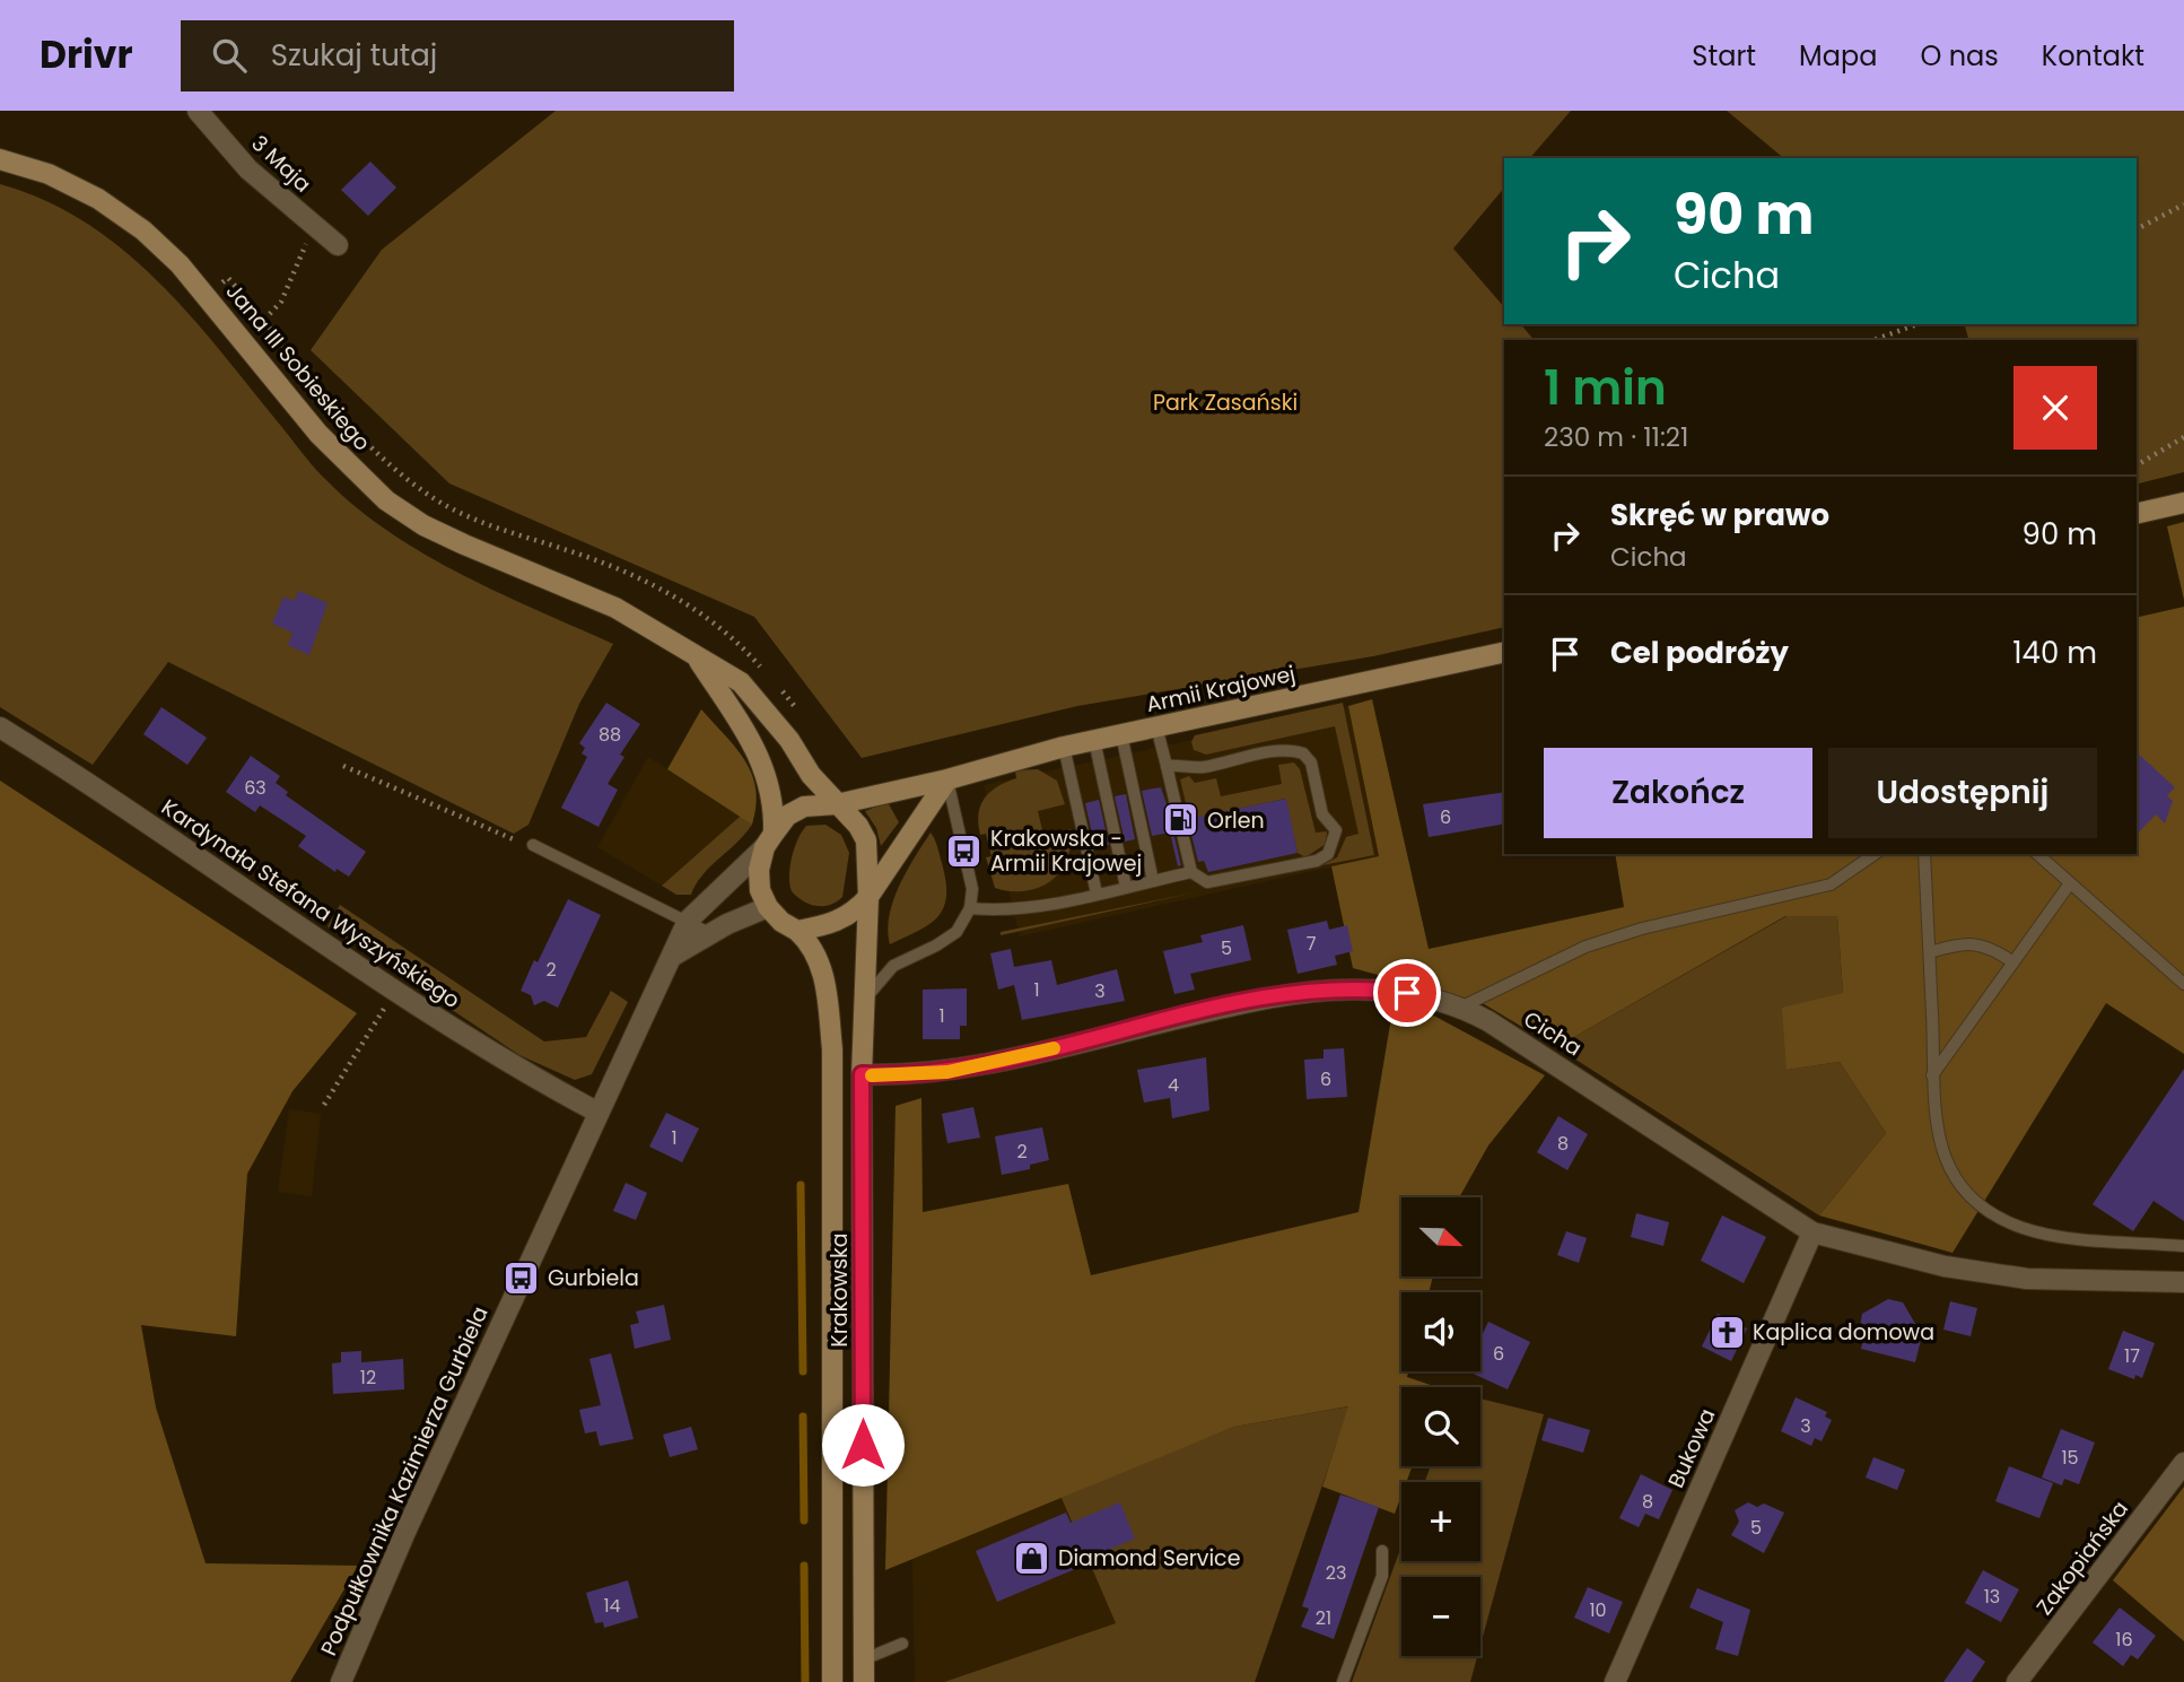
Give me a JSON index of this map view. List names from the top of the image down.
{
  "streets": {
    "main road": ["Jana III Sobieskiego", "Armii Krajowej", "Krakowska"],
    "street": [
      "3 Maja",
      "Kardynała Stefana Wyszyńskiego",
      "Cicha",
      "Bukowa",
      "Podpułkownika Kazimierza Gurbiela",
      "Zakopiańska"
    ]
  },
  "crossings": [
    ["Jana III Sobieskiego", "Armii Krajowej"],
    ["Jana III Sobieskiego", "Krakowska"],
    ["Jana III Sobieskiego", "Podpułkownika Kazimierza Gurbiela"],
    ["Armii Krajowej", "Krakowska"],
    ["Armii Krajowej", "Podpułkownika Kazimierza Gurbiela"],
    ["Kardynała Stefana Wyszyńskiego", "Podpułkownika Kazimierza Gurbiela"],
    ["Cicha", "Krakowska"],
    ["Cicha", "Bukowa"],
    ["Krakowska", "Podpułkownika Kazimierza Gurbiela"]
  ],
  "parks": ["Park Zasański"],
  "places": {
    "fuel station": ["Orlen"],
    "bus stop": ["Krakowska - Armii Krajowej", "Gurbiela"],
    "church": ["Kaplica domowa"],
    "shop": ["Diamond Service"]
  },
  "house_numbers": [
    "88",
    "63",
    "6",
    "7",
    "5",
    "2",
    "1",
    "3",
    "1",
    "6",
    "4",
    "1",
    "8",
    "2",
    "6",
    "17",
    "12",
    "3",
    "15",
    "8",
    "5",
    "23",
    "13",
    "14",
    "10",
    "21",
    "16"
  ],
  "north": "bottom right",
  "page": {
    "header": "Drivr",
    "search": "Szukaj tutaj",
    "nav": [
      "Start",
      "Mapa",
      "O nas",
      "Kontakt"
    ],
    "turn": ["90 m", "Cicha"],
    "heading": ["1 min", "230 m · 11:21"],
    "list": [
      {
        "name": "Skręć w prawo",
        "note": "Cicha",
        "value": "90 m"
      },
      {
        "name": "Cel podróży",
        "value": "140 m"
      }
    ],
    "buttons": ["Zakończ", "Udostępnij"],
    "map_buttons": ["+", "−"]
  }
}
